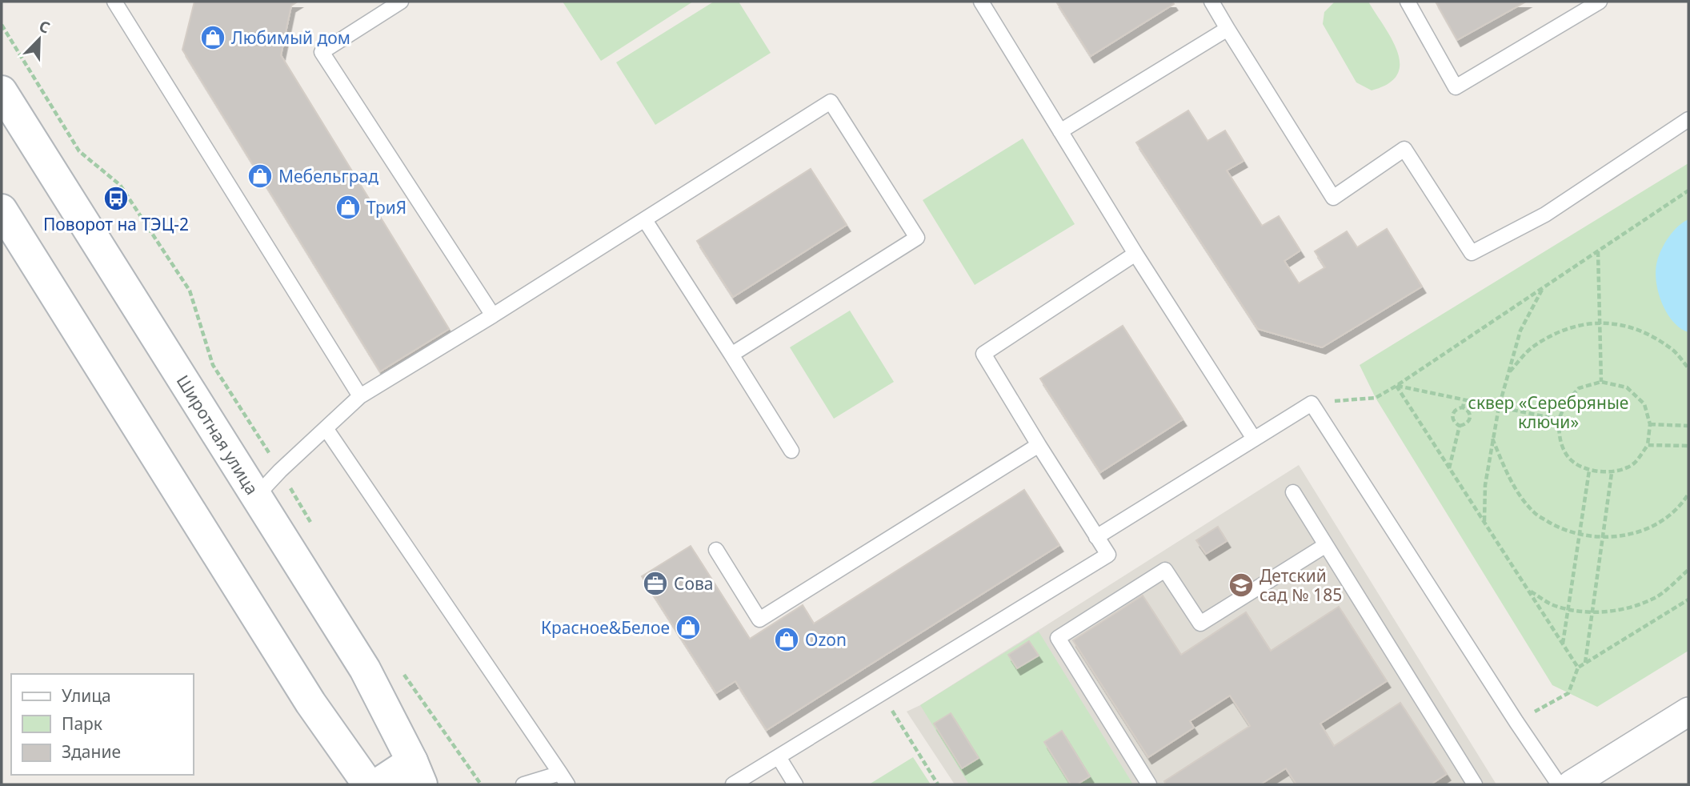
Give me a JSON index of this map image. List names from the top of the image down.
{
  "streets": {
    "main road": ["Широтная улица"]
  },
  "parks": ["сквер «Серебряные ключи»"],
  "places": {
    "shop": [
      "Любимый дом",
      "Мебельград",
      "ТриЯ",
      "Красное&Белое",
      "Ozon"
    ],
    "bus stop": ["Поворот на ТЭЦ-2"],
    "office": ["Сова"],
    "school or university": ["Детский сад № 185"]
  },
  "legend": ["Улица", "Парк", "Здание"],
  "north": "top right"
}
